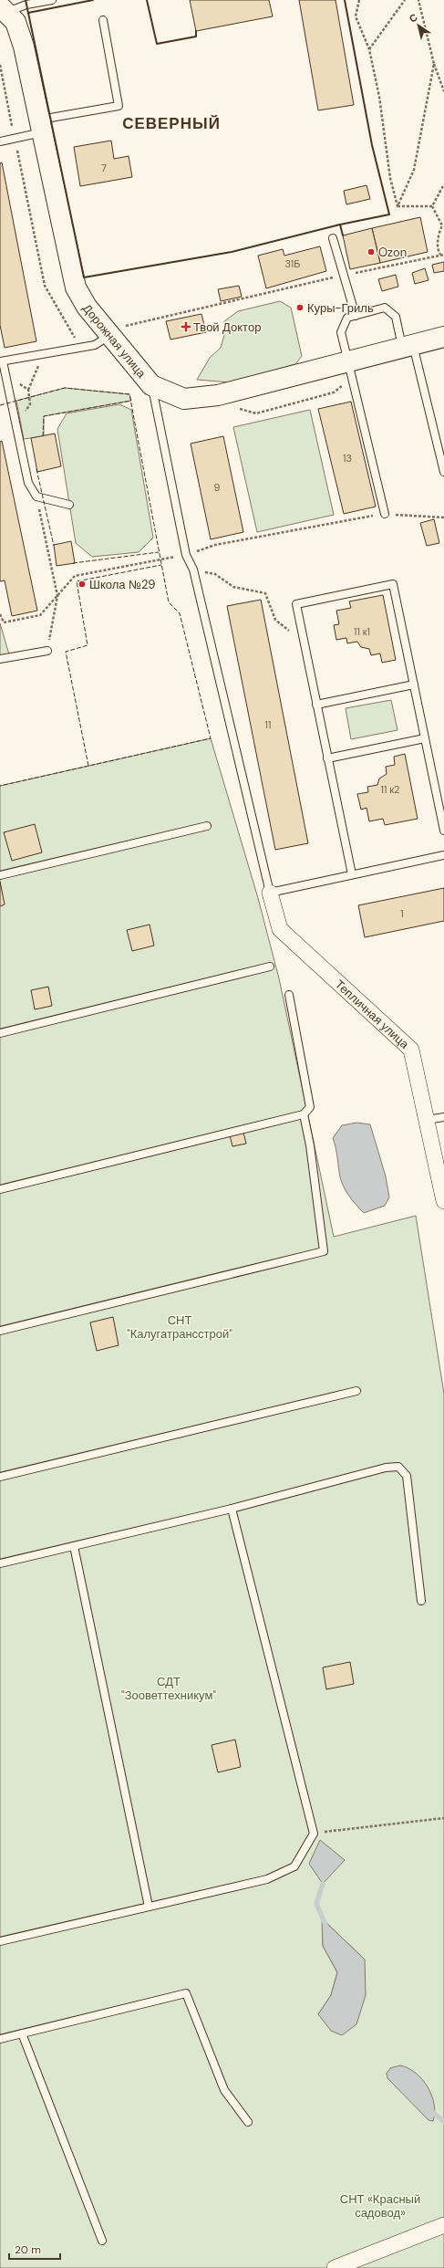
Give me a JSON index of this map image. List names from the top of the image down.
{
  "streets": {
    "street": ["Дорожная улица", "Тепличная улица"]
  },
  "districts": ["СЕВЕРНЫЙ"],
  "parks": ["СНТ \"Калугатрансстрой\"", "СДТ \"Зооветтехникум\"", "СНТ «Красный садовод»"],
  "places": {
    "other": ["Ozon", "Куры-Гриль", "Школа №29"],
    "health": ["Твой Доктор"]
  },
  "house_numbers": [
    "7",
    "31Б",
    "13",
    "9",
    "11 к1",
    "11",
    "11 к2",
    "1"
  ],
  "scale_bar": "20 m",
  "north": "top left"
}
